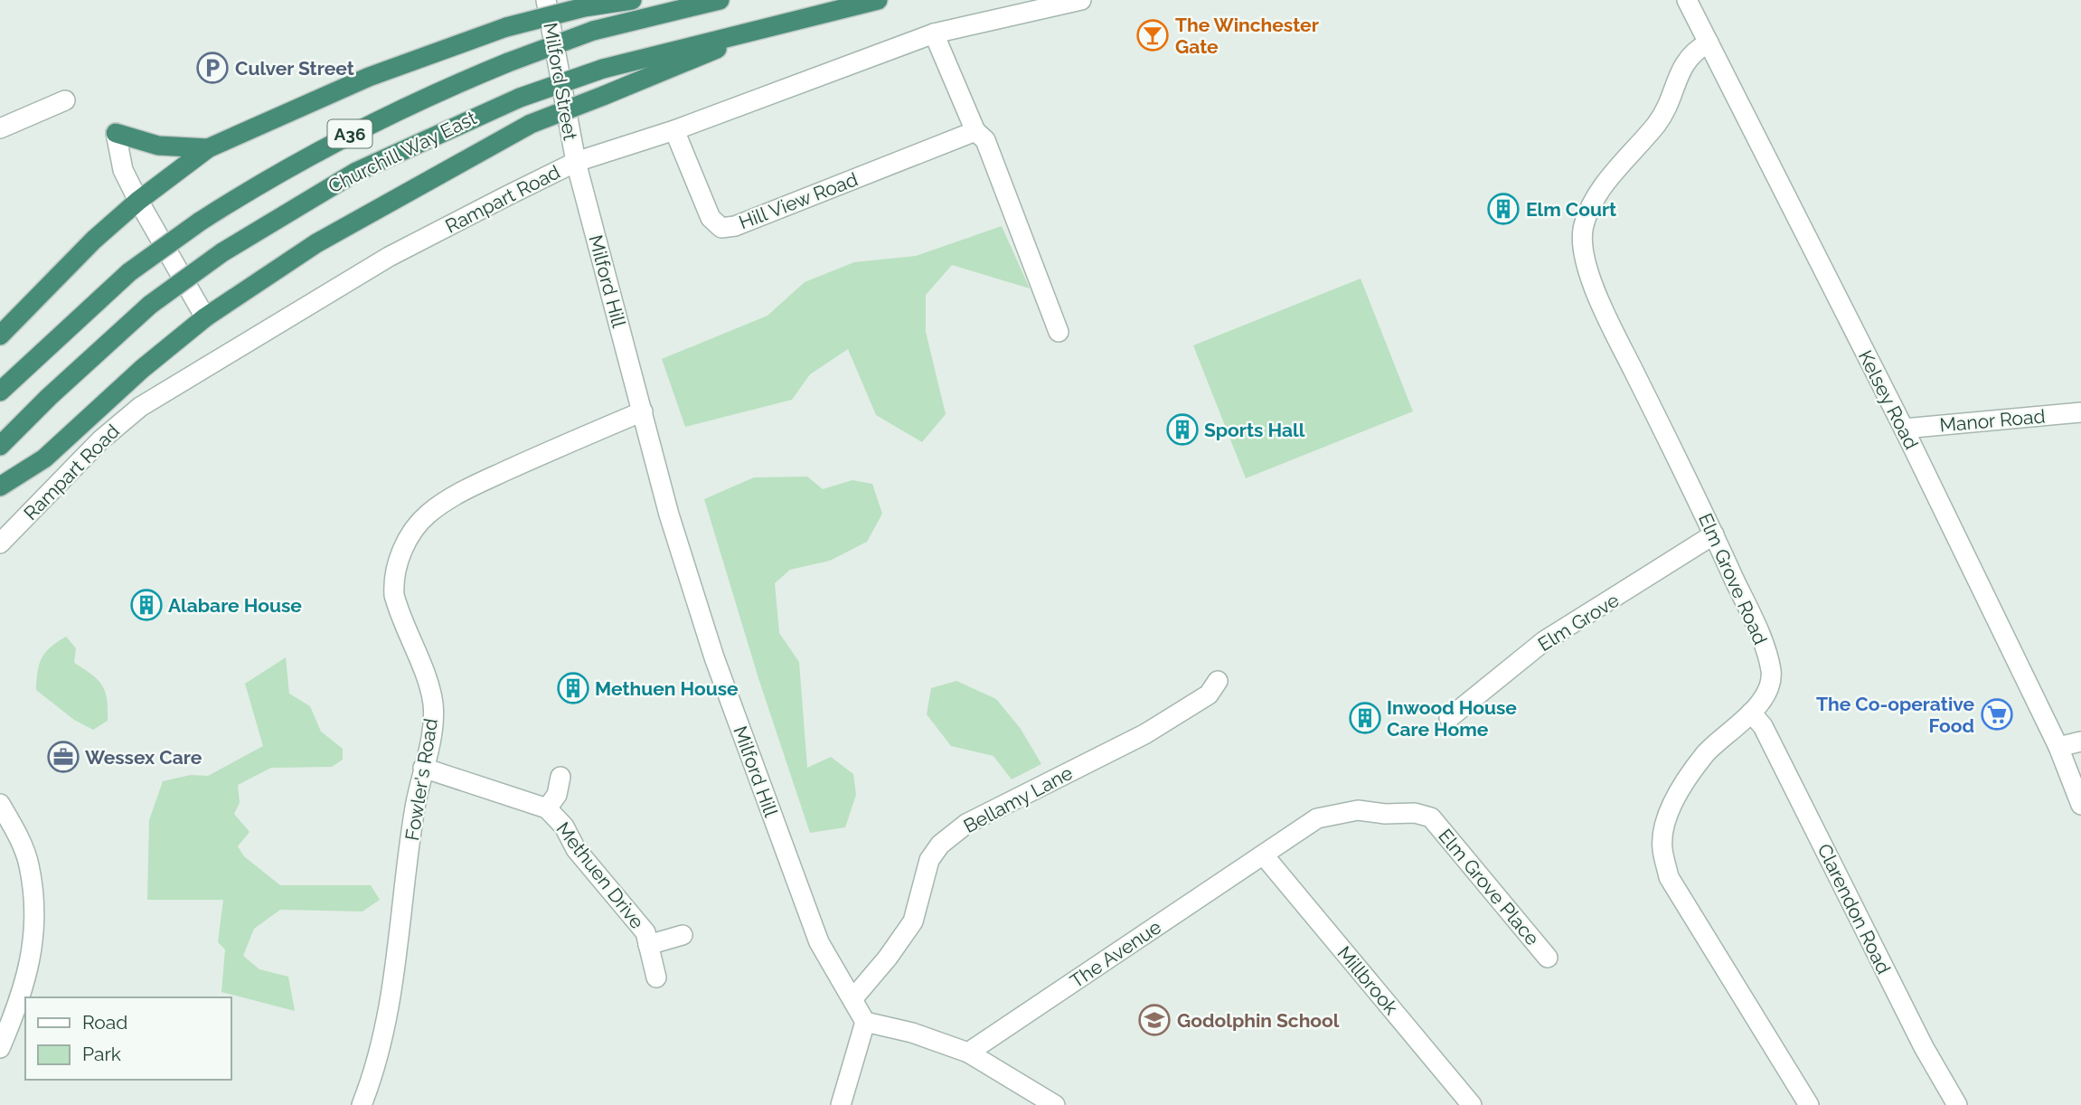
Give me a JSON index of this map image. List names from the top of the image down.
{
  "streets": {
    "highway": ["A36", "Churchill Way East"],
    "street": [
      "Milford Street",
      "Rampart Road",
      "Hill View Road",
      "Milford Hill",
      "Kelsey Road",
      "Manor Road",
      "Elm Grove Road",
      "Elm Grove",
      "Fowler's Road",
      "Bellamy Lane",
      "Methuen Drive",
      "Elm Grove Place",
      "Clarendon Road",
      "The Avenue",
      "Millbrook"
    ]
  },
  "crossings": [
    ["Milford Street", "Rampart Road"],
    ["Milford Street", "Milford Hill"],
    ["Rampart Road", "Hill View Road"],
    ["Rampart Road", "Milford Hill"],
    ["Milford Hill", "Fowler's Road"],
    ["Milford Hill", "Bellamy Lane"],
    ["Kelsey Road", "Manor Road"],
    ["Kelsey Road", "Elm Grove Road"],
    ["Elm Grove Road", "Elm Grove"],
    ["Elm Grove Road", "Clarendon Road"],
    ["Fowler's Road", "Methuen Drive"],
    ["Elm Grove Place", "The Avenue"],
    ["Elm Grove Place", "Millbrook"],
    ["The Avenue", "Millbrook"]
  ],
  "places": {
    "bar": ["The Winchester Gate"],
    "parking": ["Culver Street"],
    "building": [
      "Elm Court",
      "Sports Hall",
      "Alabare House",
      "Methuen House",
      "Inwood House Care Home"
    ],
    "supermarket": ["The Co-operative Food"],
    "office": ["Wessex Care"],
    "school or university": ["Godolphin School"]
  },
  "legend": ["Road", "Park"]
}
